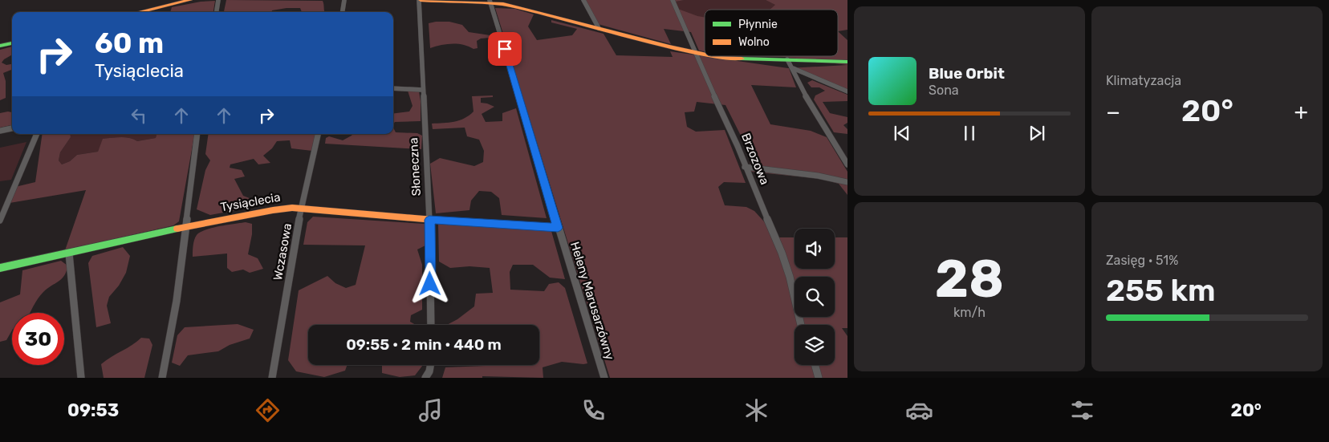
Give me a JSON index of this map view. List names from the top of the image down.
{
  "streets": {
    "street": [
      "Brzozowa",
      "Słoneczna",
      "Tysiąclecia",
      "Wczasowa",
      "Heleny Marusarzówny"
    ]
  },
  "crossings": [
    ["Słoneczna", "Tysiąclecia"],
    ["Tysiąclecia", "Wczasowa"],
    ["Tysiąclecia", "Heleny Marusarzówny"]
  ],
  "legend": ["Płynnie", "Wolno"],
  "page": {
    "tile": [
      "Klimatyzacja",
      ["28", "km/h"],
      ["Zasięg · 51%", "255 km"]
    ],
    "turn": ["60 m", "Tysiąclecia"],
    "song": ["Blue Orbit", "Sona"],
    "heat": ["−", "20°", "+"],
    "limit": "30",
    "trip": "09:55 · 2 min · 440 m",
    "tabs": ["09:53", "20°"]
  }
}
